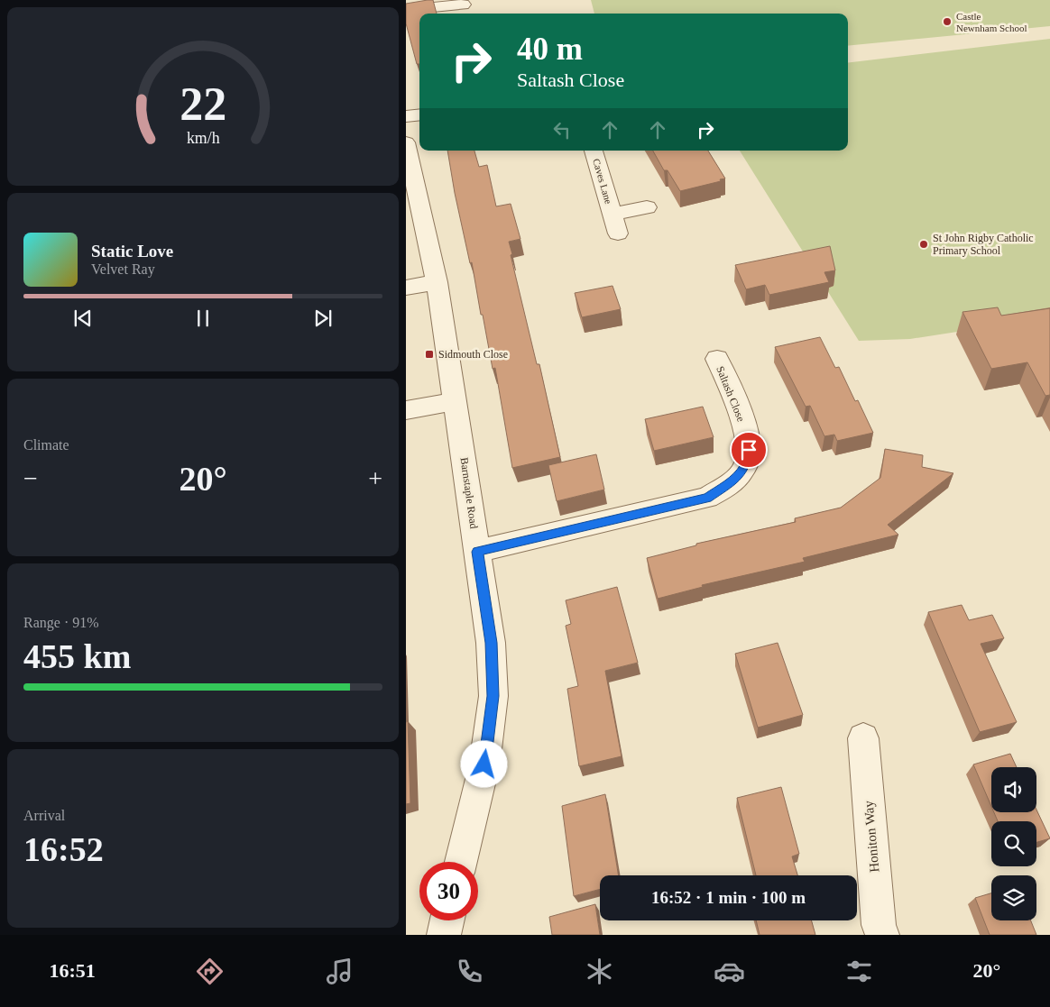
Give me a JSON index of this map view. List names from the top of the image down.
{
  "streets": {
    "street": [
      "Caves Lane",
      "Saltash Close",
      "Barnstaple Road",
      "Honiton Way"
    ]
  },
  "crossings": [
    ["Saltash Close", "Barnstaple Road"]
  ],
  "places": {
    "other": ["Castle Newnham School", "St John Rigby Catholic Primary School"],
    "transit": ["Sidmouth Close"]
  },
  "page": {
    "turn": ["40 m", "Saltash Close"],
    "song": ["Static Love", "Velvet Ray"],
    "tile": [
      "Climate",
      ["Range · 91%", "455 km"],
      ["Arrival", "16:52"]
    ],
    "heat": ["−", "20°", "+"],
    "limit": "30",
    "trip": "16:52 · 1 min · 100 m",
    "tabs": ["16:51", "20°"],
    "gauge": ["22", "km/h"]
  }
}
